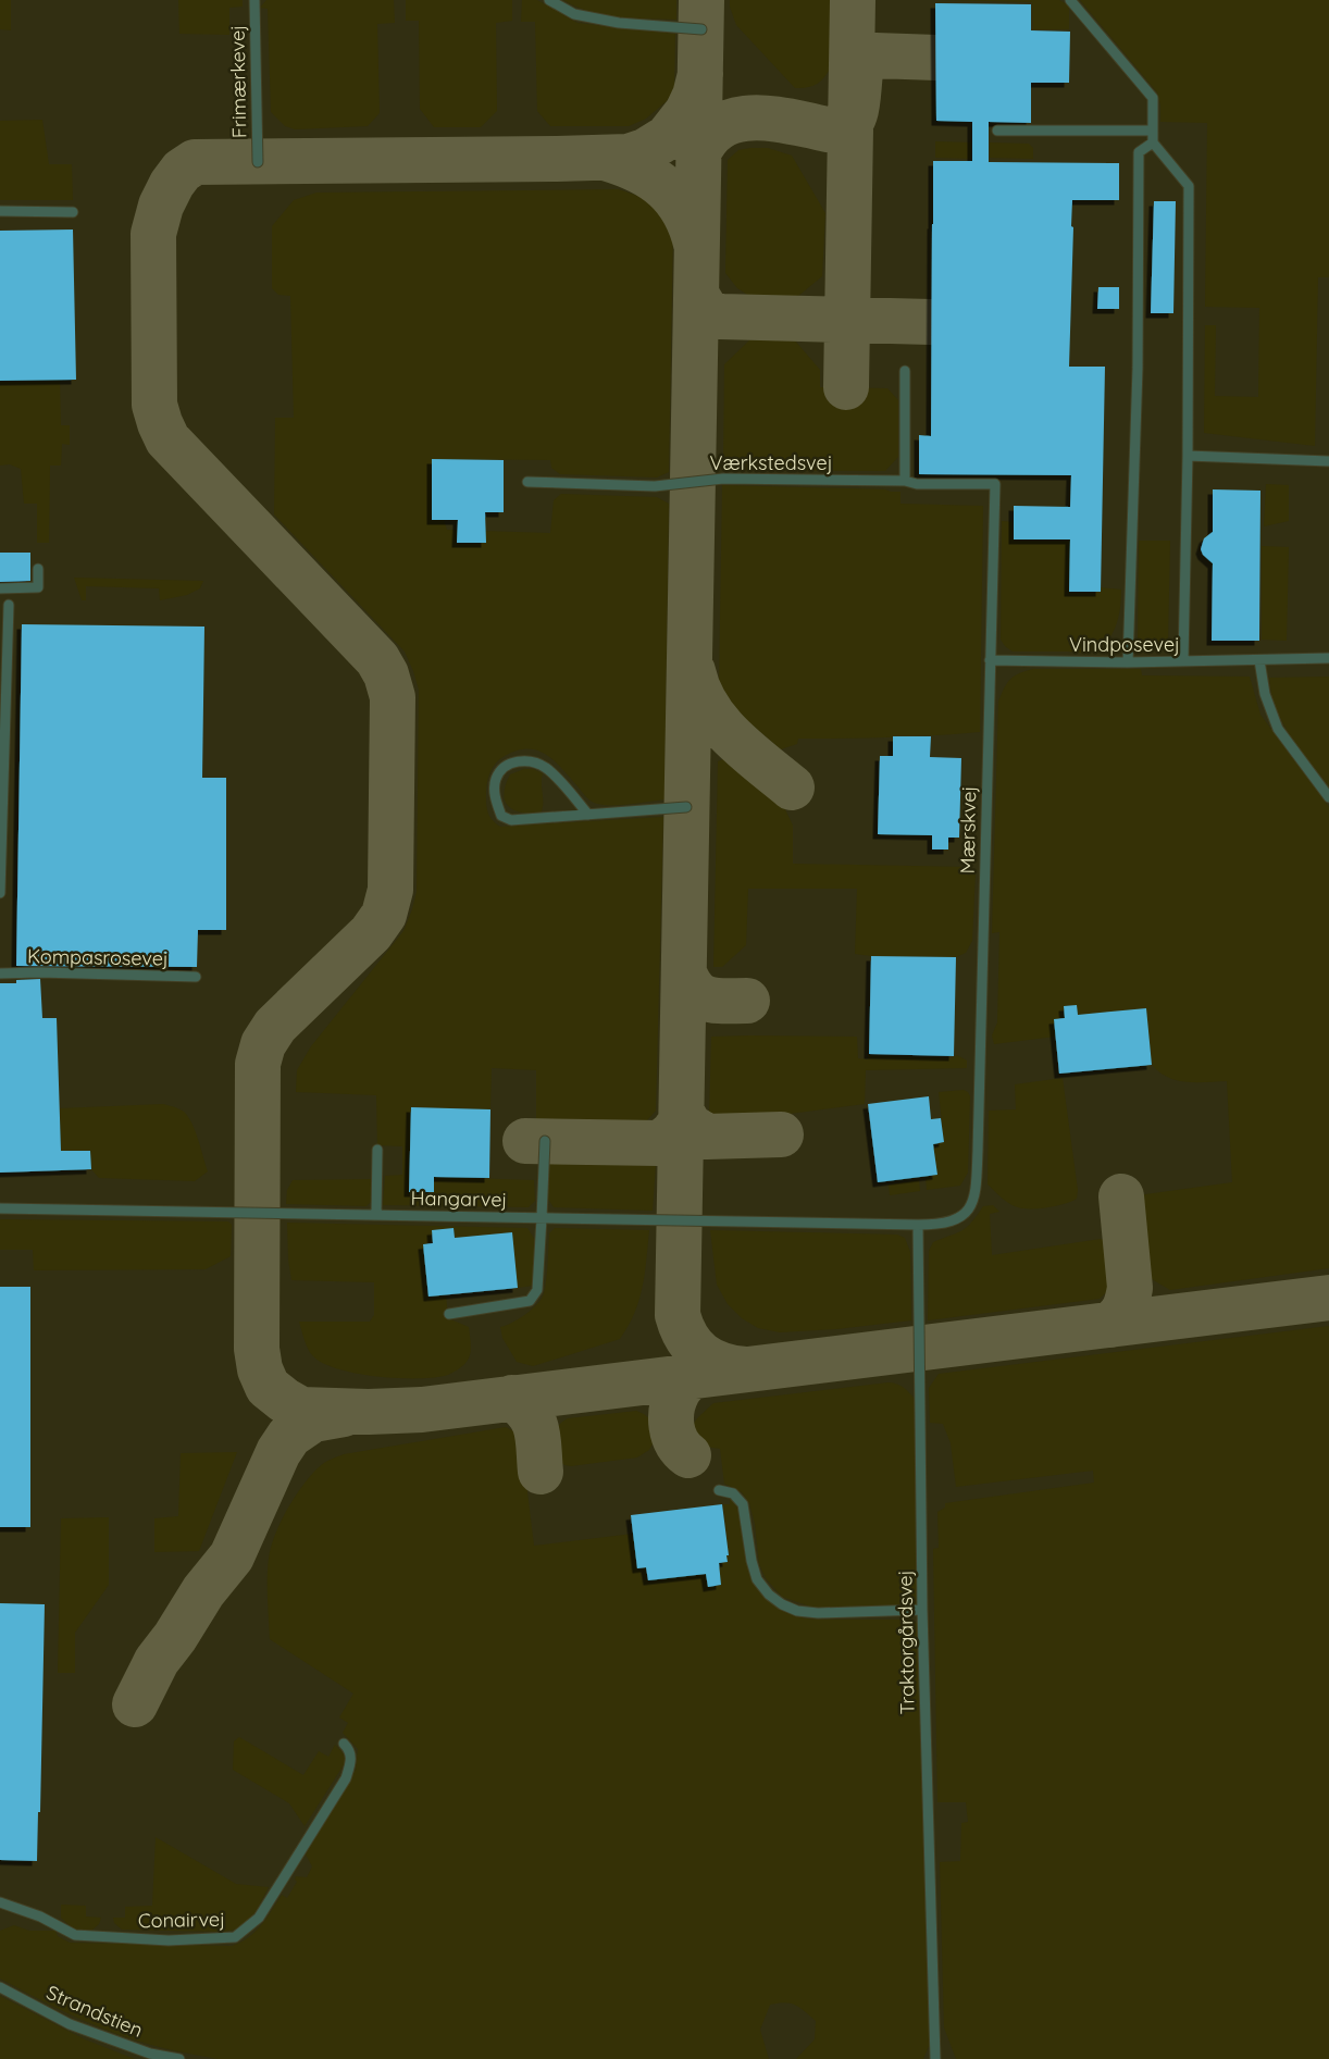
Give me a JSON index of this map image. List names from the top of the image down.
{
  "streets": {
    "lane": [
      "Frimærkevej",
      "Værkstedsvej",
      "Vindposevej",
      "Mærskvej",
      "Kompasrosevej",
      "Hangarvej",
      "Traktorgårdsvej",
      "Conairvej",
      "Strandstien"
    ]
  },
  "crossings": [
    ["Værkstedsvej", "Mærskvej"],
    ["Vindposevej", "Mærskvej"],
    ["Mærskvej", "Hangarvej"],
    ["Mærskvej", "Traktorgårdsvej"],
    ["Hangarvej", "Traktorgårdsvej"]
  ]
}
